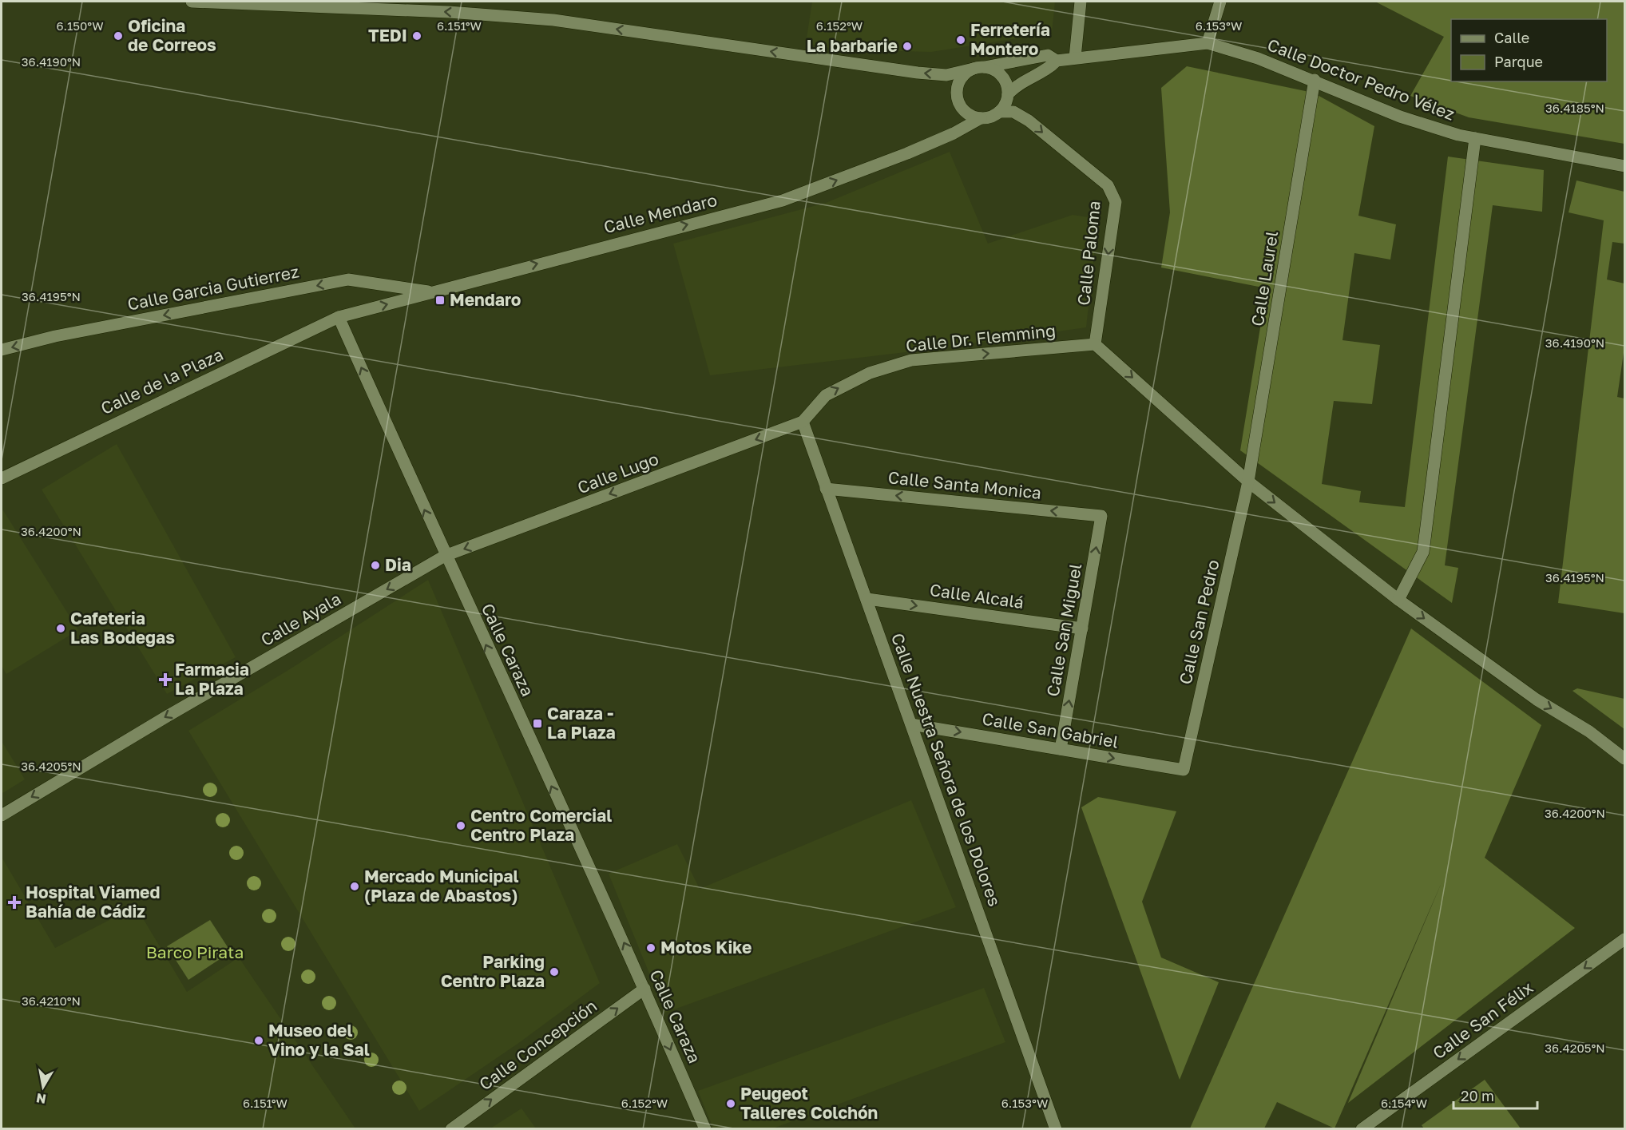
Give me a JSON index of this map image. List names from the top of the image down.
{
  "streets": {
    "street": [
      "Calle Doctor Pedro Vélez",
      "Calle Mendaro",
      "Calle Paloma",
      "Calle Laurel",
      "Calle Garcia Gutierrez",
      "Calle Dr. Flemming",
      "Calle de la Plaza",
      "Calle Lugo",
      "Calle Santa Monica",
      "Calle Alcalá",
      "Calle Ayala",
      "Calle San Pedro",
      "Calle San Miguel",
      "Calle Caraza",
      "Calle San Gabriel",
      "Calle Nuestra Señora de los Dolores",
      "Calle San Félix",
      "Calle Concepción"
    ]
  },
  "crossings": [
    ["Calle Doctor Pedro Vélez", "Calle Mendaro"],
    ["Calle Doctor Pedro Vélez", "Calle Paloma"],
    ["Calle Doctor Pedro Vélez", "Calle Laurel"],
    ["Calle Mendaro", "Calle Paloma"],
    ["Calle Mendaro", "Calle Garcia Gutierrez"],
    ["Calle Mendaro", "Calle de la Plaza"],
    ["Calle Mendaro", "Calle Caraza"],
    ["Calle Paloma", "Calle Dr. Flemming"],
    ["Calle Laurel", "Calle San Pedro"],
    ["Calle Dr. Flemming", "Calle Lugo"],
    ["Calle Dr. Flemming", "Calle Nuestra Señora de los Dolores"],
    ["Calle de la Plaza", "Calle Caraza"],
    ["Calle Lugo", "Calle Ayala"],
    ["Calle Lugo", "Calle Caraza"],
    ["Calle Lugo", "Calle Nuestra Señora de los Dolores"],
    ["Calle Santa Monica", "Calle San Miguel"],
    ["Calle Santa Monica", "Calle Nuestra Señora de los Dolores"],
    ["Calle Alcalá", "Calle San Miguel"],
    ["Calle Alcalá", "Calle Nuestra Señora de los Dolores"],
    ["Calle Ayala", "Calle Caraza"],
    ["Calle San Pedro", "Calle San Gabriel"],
    ["Calle San Miguel", "Calle San Gabriel"],
    ["Calle Caraza", "Calle Concepción"],
    ["Calle San Gabriel", "Calle Nuestra Señora de los Dolores"]
  ],
  "one_way": [
    "Calle Doctor Pedro Vélez",
    "Calle Mendaro",
    "Calle Paloma",
    "Calle Garcia Gutierrez",
    "Calle Dr. Flemming",
    "Calle Lugo",
    "Calle Santa Monica",
    "Calle Alcalá",
    "Calle Ayala",
    "Calle San Miguel",
    "Calle San Gabriel",
    "Calle San Félix",
    "Calle Concepción"
  ],
  "parks": ["Barco Pirata"],
  "places": {
    "other": [
      "Oficina de Correos",
      "TEDI",
      "Ferretería Montero",
      "La barbarie",
      "Dia",
      "Cafeteria Las Bodegas",
      "Centro Comercial Centro Plaza",
      "Mercado Municipal (Plaza de Abastos)",
      "Motos Kike",
      "Parking Centro Plaza",
      "Museo del Vino y la Sal",
      "Peugeot Talleres Colchón"
    ],
    "transit": ["Mendaro", "Caraza - La Plaza"],
    "health": ["Farmacia La Plaza", "Hospital Viamed Bahía de Cádiz"]
  },
  "legend": ["Calle", "Parque"],
  "scale_bar": "20 m",
  "north": "bottom",
  "coordinates": [
    "6.151°W",
    "6.152°W",
    "6.153°W",
    "6.150°W",
    "36.4190°N",
    "36.4185°N",
    "36.4195°N",
    "36.4200°N",
    "36.4205°N",
    "36.4210°N",
    "6.154°W"
  ]
}
